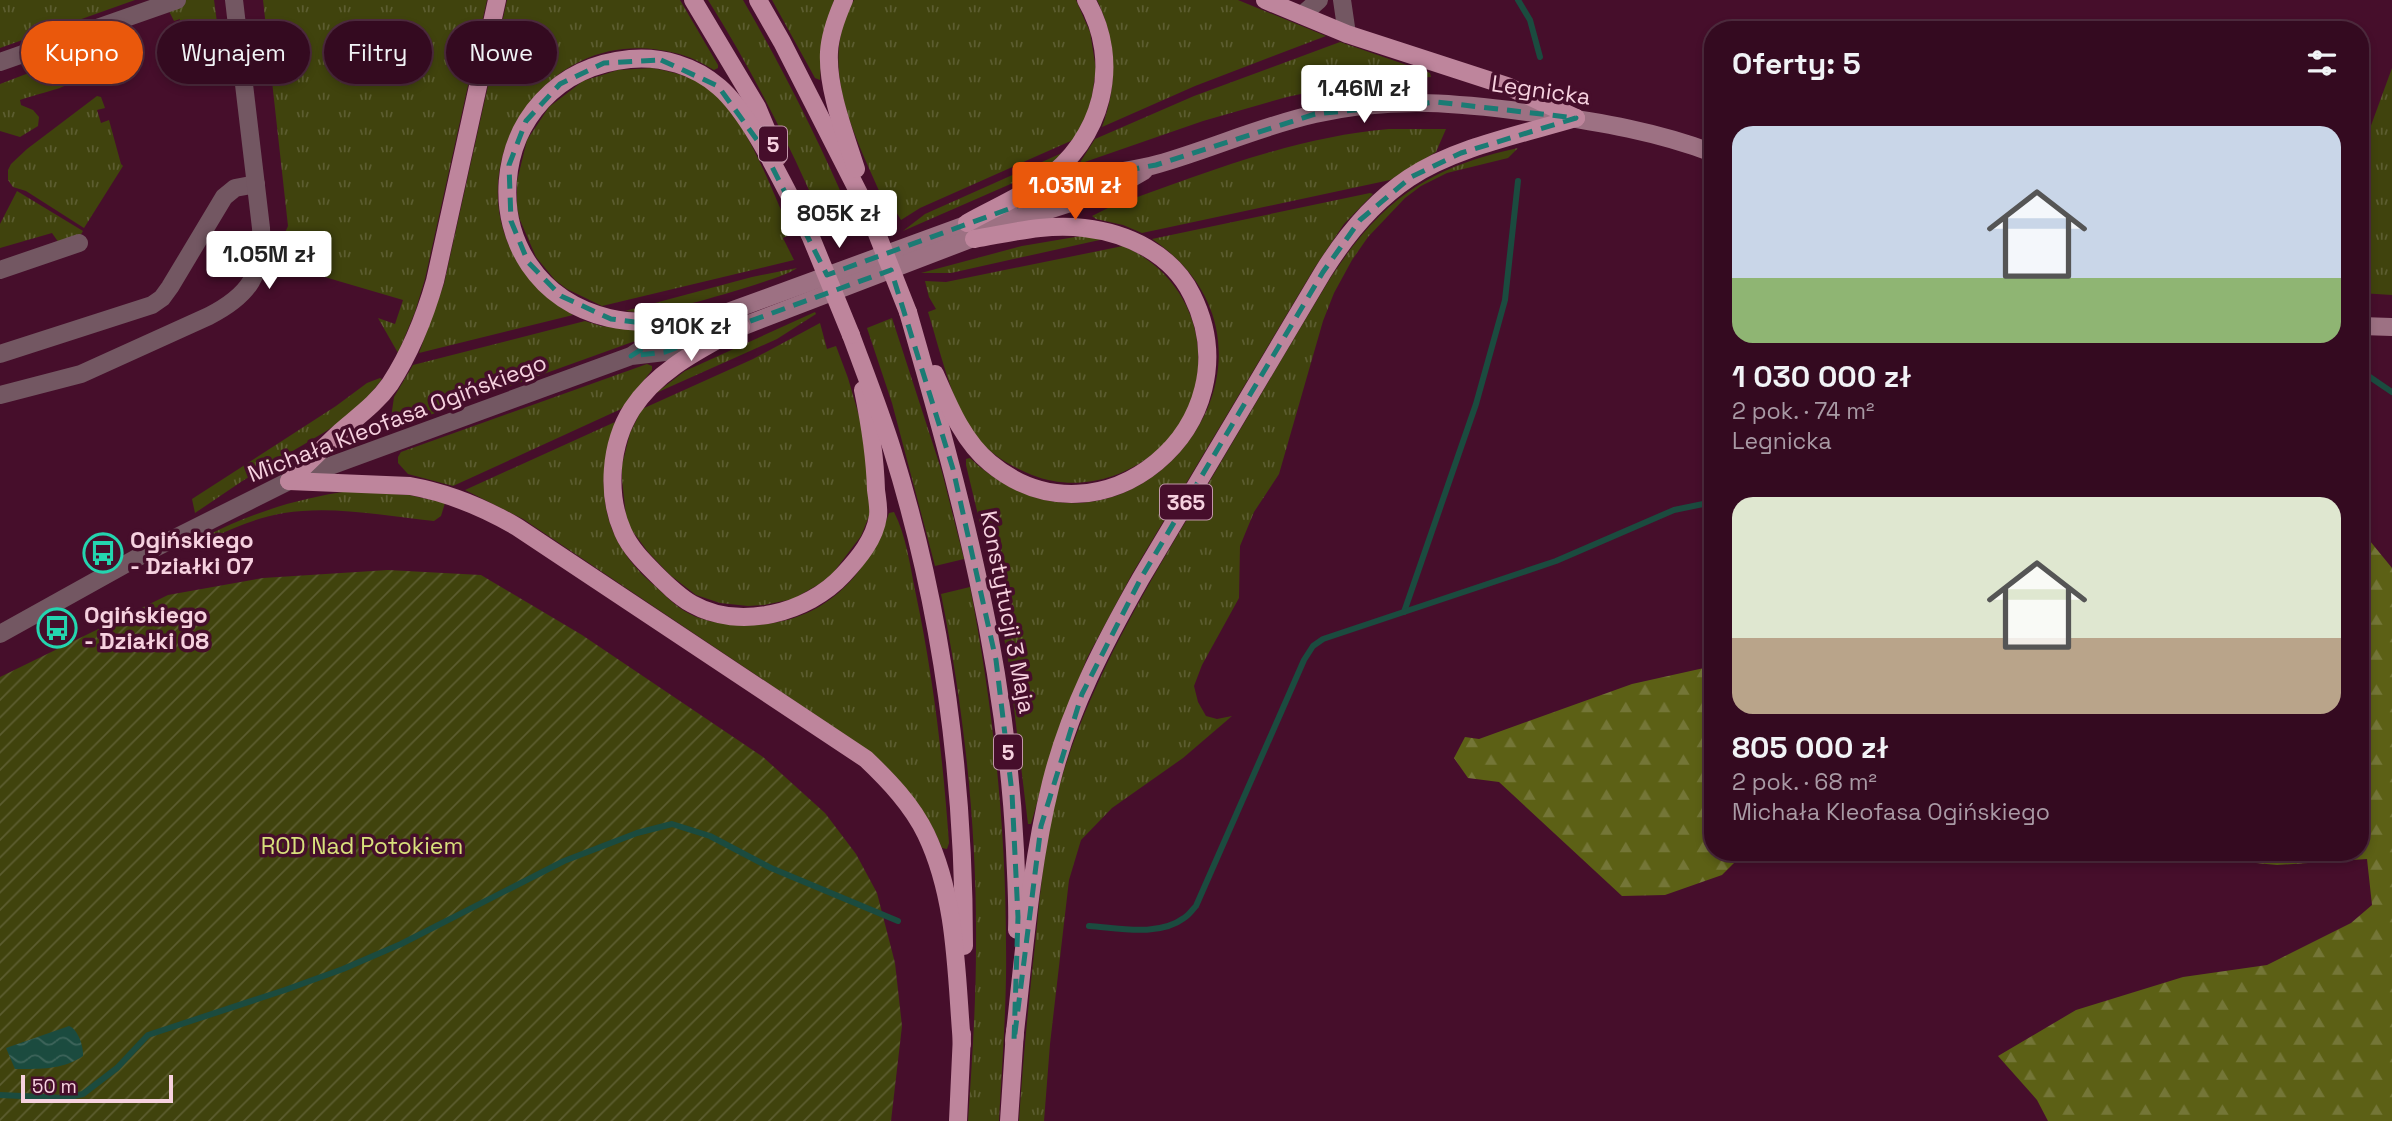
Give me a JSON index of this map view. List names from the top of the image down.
{
  "streets": {
    "main road": [
      "Legnicka",
      "5",
      "Michała Kleofasa Ogińskiego",
      "365",
      "Konstytucji 3 Maja"
    ]
  },
  "crossings": [
    ["Legnicka", "Michała Kleofasa Ogińskiego"],
    ["Legnicka", "365"],
    ["5", "Konstytucji 3 Maja"],
    ["365", "Konstytucji 3 Maja"]
  ],
  "parks": ["ROD Nad Potokiem"],
  "places": {
    "bus stop": ["Ogińskiego - Działki 07", "Ogińskiego - Działki 08"]
  },
  "scale_bar": "50 m",
  "page": {
    "chip": [
      "Kupno",
      "Wynajem",
      "Filtry",
      "Nowe"
    ],
    "heading": "Oferty: 5",
    "price": [
      "1.46M zł",
      "1.03M zł",
      "805K zł",
      "1.05M zł",
      "910K zł"
    ],
    "list": [
      {
        "name": "1 030 000 zł",
        "note": "2 pok. · 74 m² · Legnicka"
      },
      {
        "name": "805 000 zł",
        "note": "2 pok. · 68 m² · Michała Kleofasa Ogińskiego"
      }
    ],
    "scale": "50 m"
  }
}
